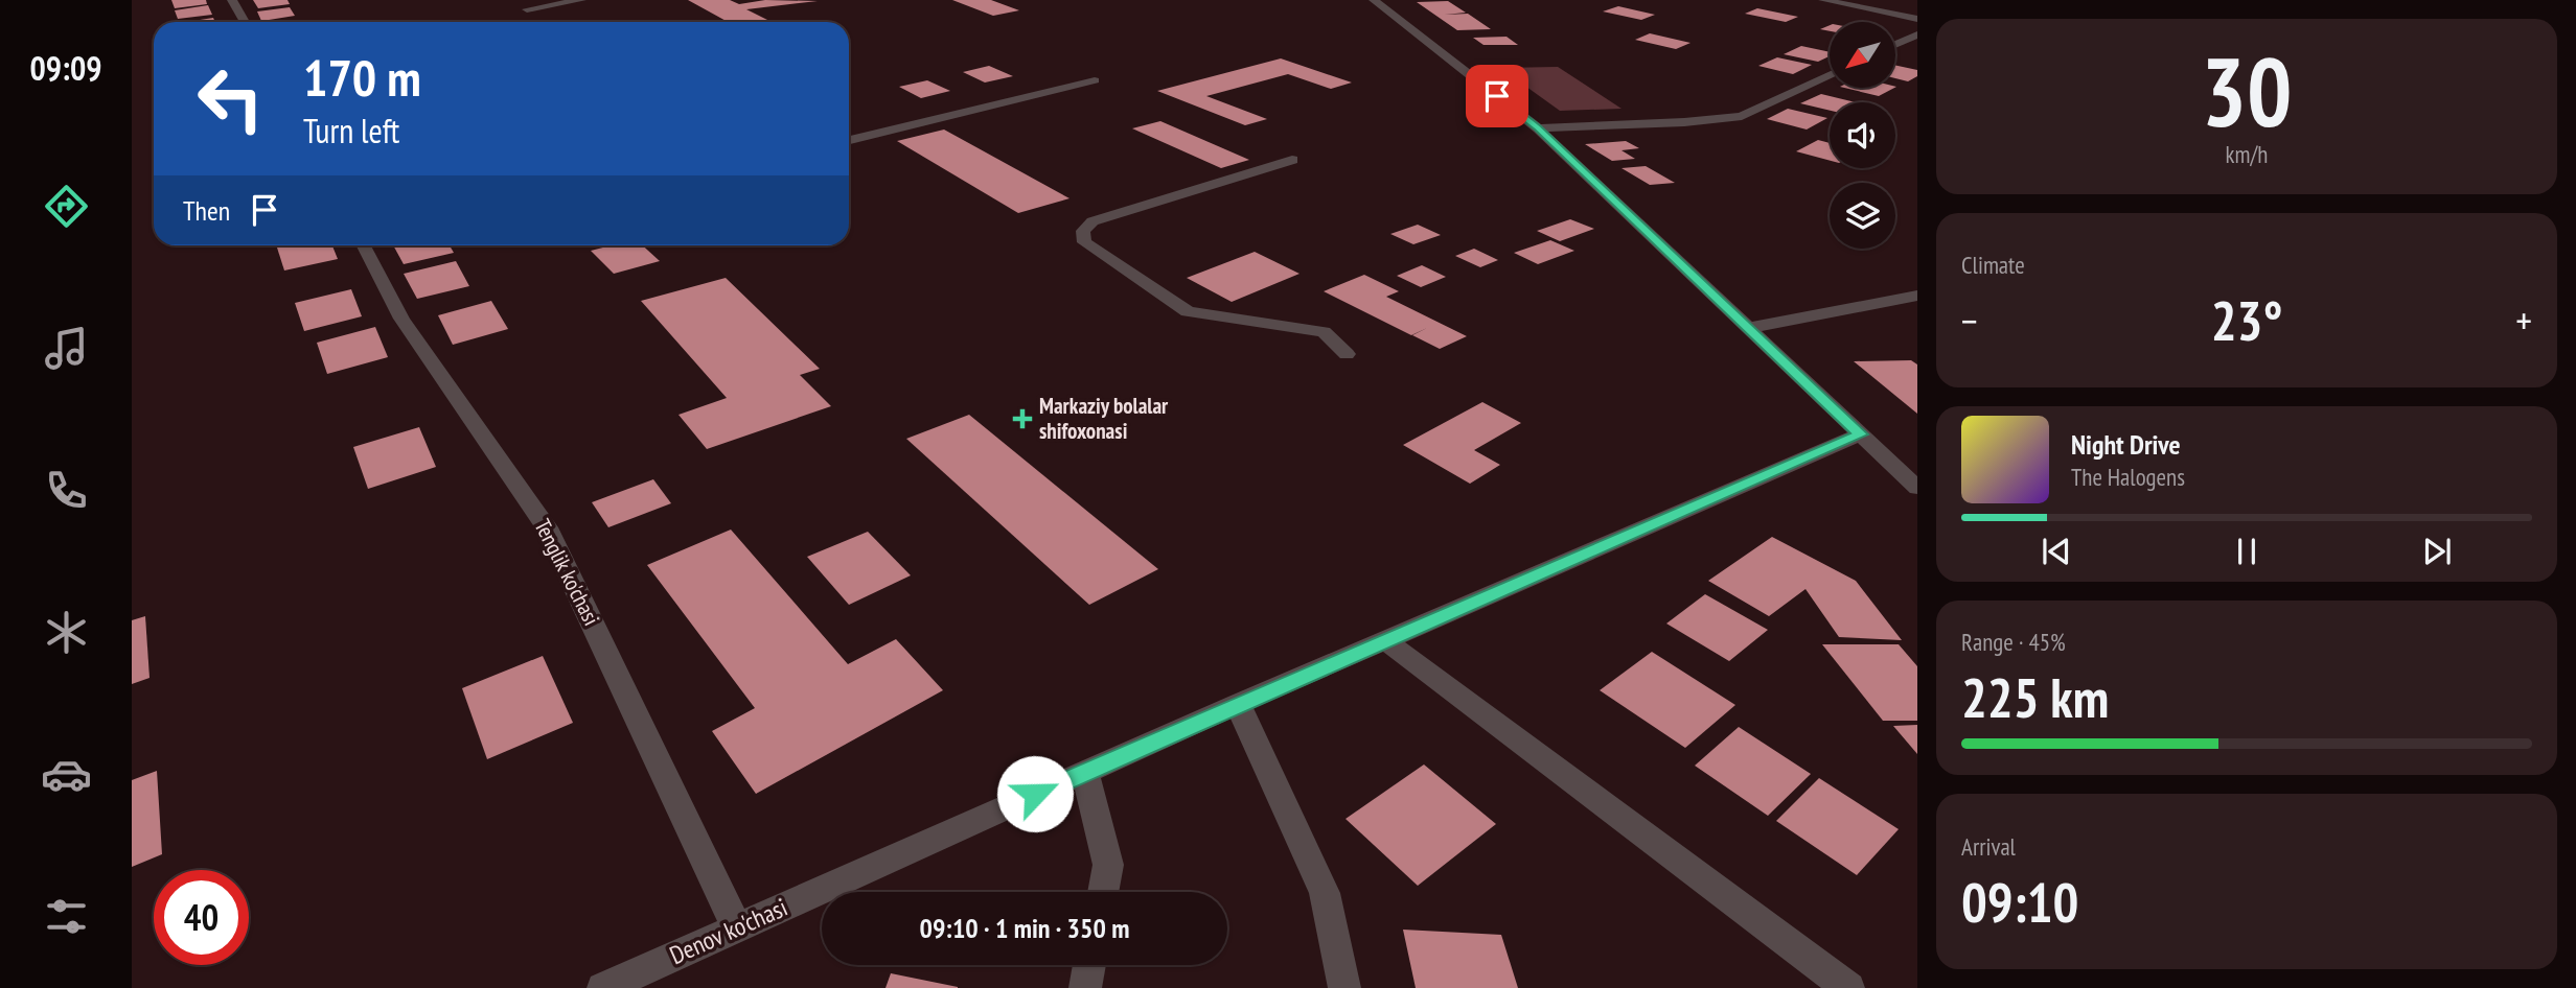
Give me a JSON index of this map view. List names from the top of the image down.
{
  "streets": {
    "street": ["Tenglik ko'chasi", "Denov ko'chasi"]
  },
  "crossings": [
    ["Tenglik ko'chasi", "Denov ko'chasi"]
  ],
  "places": {
    "health": ["Markaziy bolalar shifoxonasi"]
  },
  "north": "bottom left",
  "page": {
    "tabs": "09:09",
    "tile": [
      ["30", "km/h"],
      "Climate",
      ["Range · 45%", "225 km"],
      ["Arrival", "09:10"]
    ],
    "turn": ["170 m", "Turn left"],
    "then": "Then",
    "heat": ["−", "23°", "+"],
    "song": ["Night Drive", "The Halogens"],
    "limit": "40",
    "trip": "09:10 · 1 min · 350 m"
  }
}
